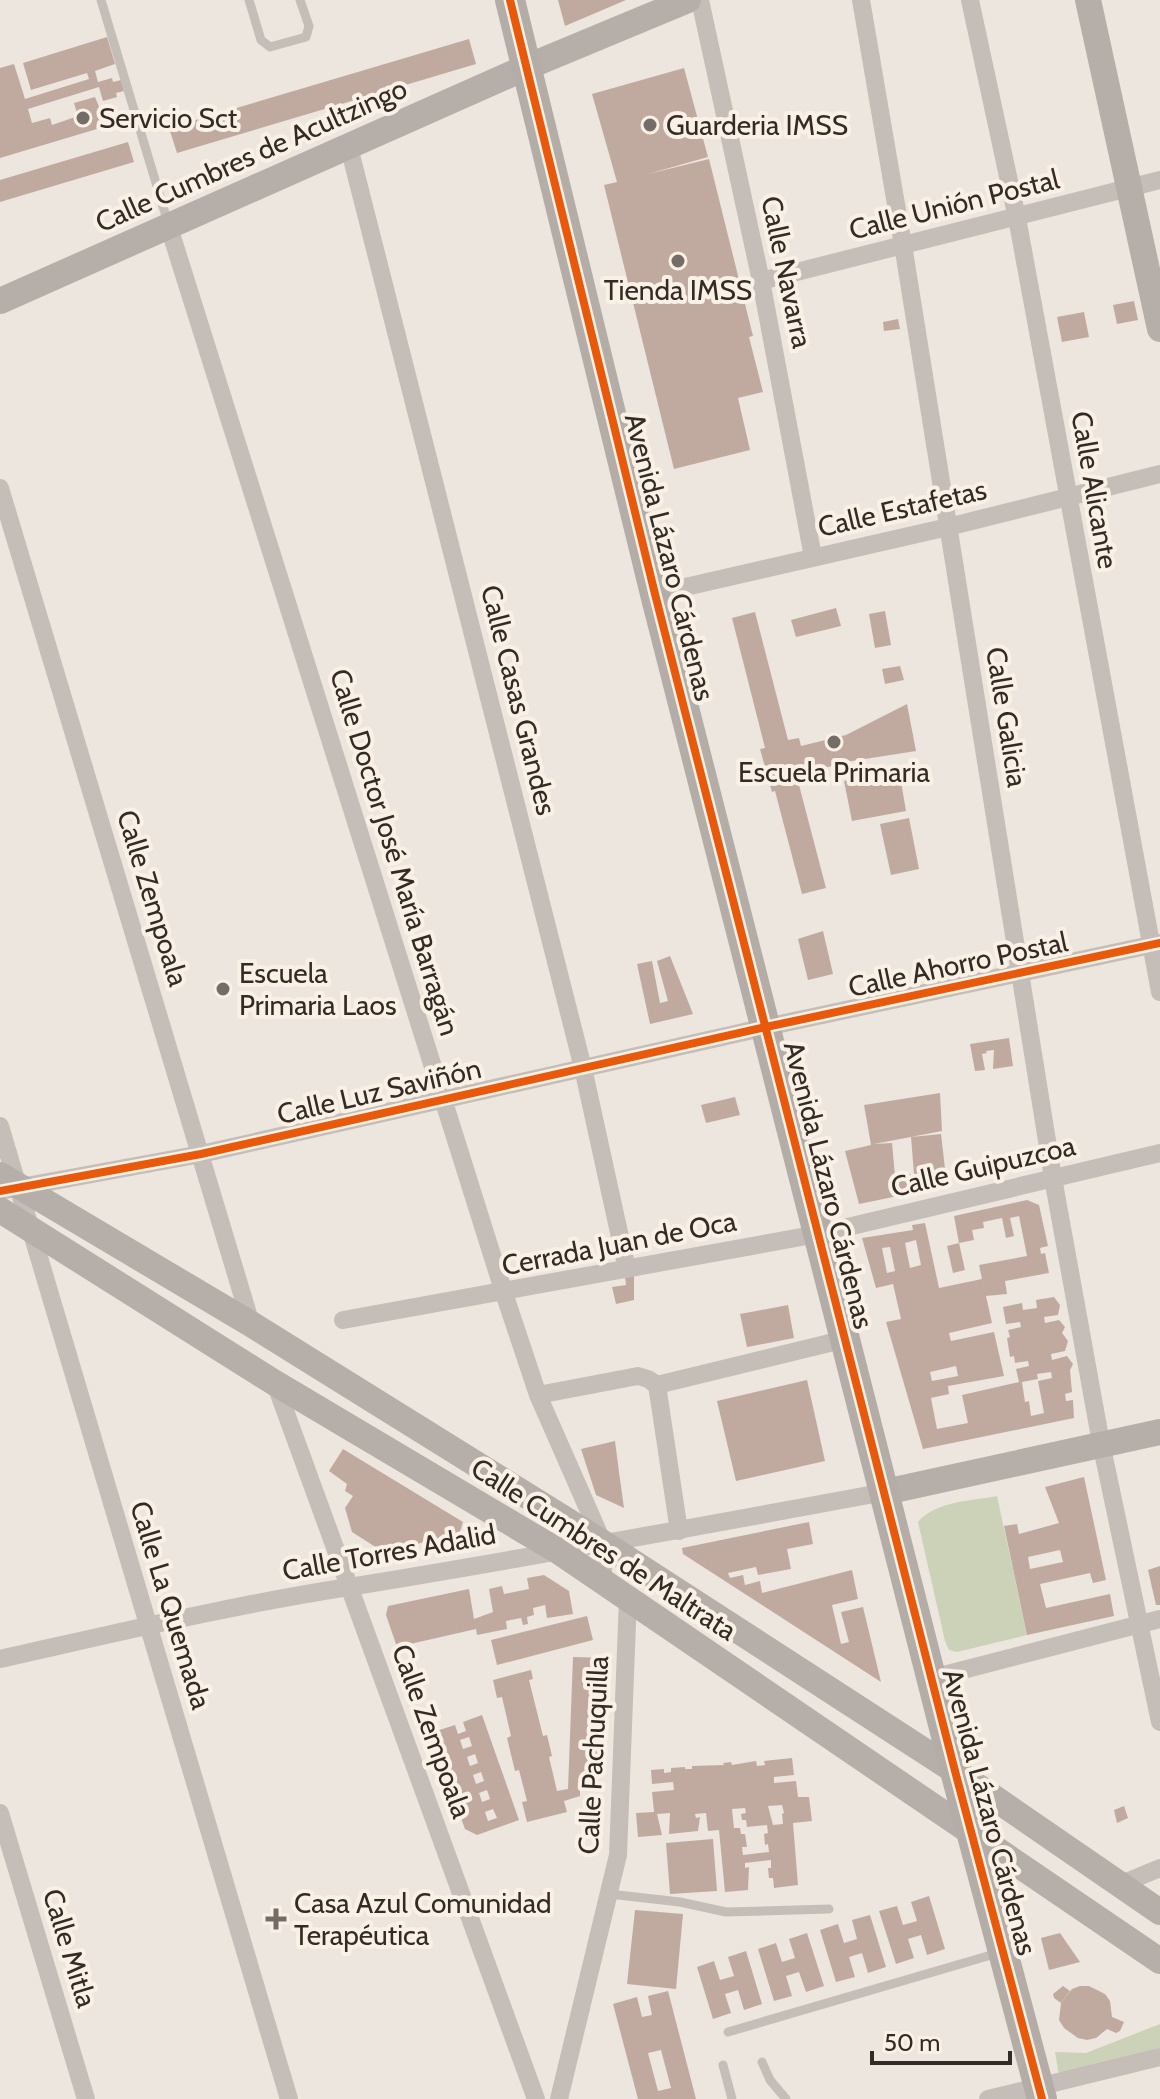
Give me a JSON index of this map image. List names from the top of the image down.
{
  "streets": {
    "main road": ["Calle Cumbres de Acultzingo", "Avenida Lázaro Cárdenas", "Calle Cumbres de Maltrata"],
    "street": [
      "Calle Unión Postal",
      "Calle Navarra",
      "Calle Alicante",
      "Calle Estafetas",
      "Calle Casas Grandes",
      "Calle Galicia",
      "Calle Doctor José María Barragán",
      "Calle Zempoala",
      "Calle Ahorro Postal",
      "Calle Luz Saviñón",
      "Calle Guipuzcoa",
      "Cerrada Juan de Oca",
      "Calle Torres Adalid",
      "Calle La Quemada",
      "Calle Pachuquilla",
      "Calle Mitla"
    ]
  },
  "crossings": [
    ["Calle Cumbres de Acultzingo", "Avenida Lázaro Cárdenas"],
    ["Calle Cumbres de Acultzingo", "Calle Casas Grandes"],
    ["Calle Cumbres de Acultzingo", "Calle Doctor José María Barragán"],
    ["Calle Unión Postal", "Calle Navarra"],
    ["Calle Unión Postal", "Calle Alicante"],
    ["Calle Unión Postal", "Calle Galicia"],
    ["Calle Navarra", "Calle Estafetas"],
    ["Calle Alicante", "Calle Estafetas"],
    ["Calle Alicante", "Calle Ahorro Postal"],
    ["Calle Estafetas", "Avenida Lázaro Cárdenas"],
    ["Calle Estafetas", "Calle Galicia"],
    ["Avenida Lázaro Cárdenas", "Calle Ahorro Postal"],
    ["Avenida Lázaro Cárdenas", "Calle Luz Saviñón"],
    ["Avenida Lázaro Cárdenas", "Calle Guipuzcoa"],
    ["Avenida Lázaro Cárdenas", "Cerrada Juan de Oca"],
    ["Avenida Lázaro Cárdenas", "Calle Cumbres de Maltrata"],
    ["Avenida Lázaro Cárdenas", "Calle Torres Adalid"],
    ["Calle Casas Grandes", "Calle Luz Saviñón"],
    ["Calle Casas Grandes", "Cerrada Juan de Oca"],
    ["Calle Galicia", "Calle Ahorro Postal"],
    ["Calle Galicia", "Calle Guipuzcoa"],
    ["Calle Doctor José María Barragán", "Calle Luz Saviñón"],
    ["Calle Doctor José María Barragán", "Cerrada Juan de Oca"],
    ["Calle Doctor José María Barragán", "Calle Cumbres de Maltrata"],
    ["Calle Doctor José María Barragán", "Calle Torres Adalid"],
    ["Calle Zempoala", "Calle Luz Saviñón"],
    ["Calle Zempoala", "Calle Cumbres de Maltrata"],
    ["Calle Zempoala", "Calle Torres Adalid"],
    ["Calle Ahorro Postal", "Calle Luz Saviñón"],
    ["Calle Luz Saviñón", "Calle Cumbres de Maltrata"],
    ["Calle Luz Saviñón", "Calle La Quemada"],
    ["Calle Guipuzcoa", "Cerrada Juan de Oca"],
    ["Calle Cumbres de Maltrata", "Calle Torres Adalid"],
    ["Calle Cumbres de Maltrata", "Calle La Quemada"],
    ["Calle Cumbres de Maltrata", "Calle Pachuquilla"],
    ["Calle Torres Adalid", "Calle La Quemada"]
  ],
  "places": {
    "other": [
      "Servicio Sct",
      "Guarderia IMSS",
      "Tienda IMSS",
      "Escuela Primaria",
      "Escuela Primaria Laos"
    ],
    "health": ["Casa Azul Comunidad Terapéutica"]
  },
  "scale_bar": "50 m"
}
